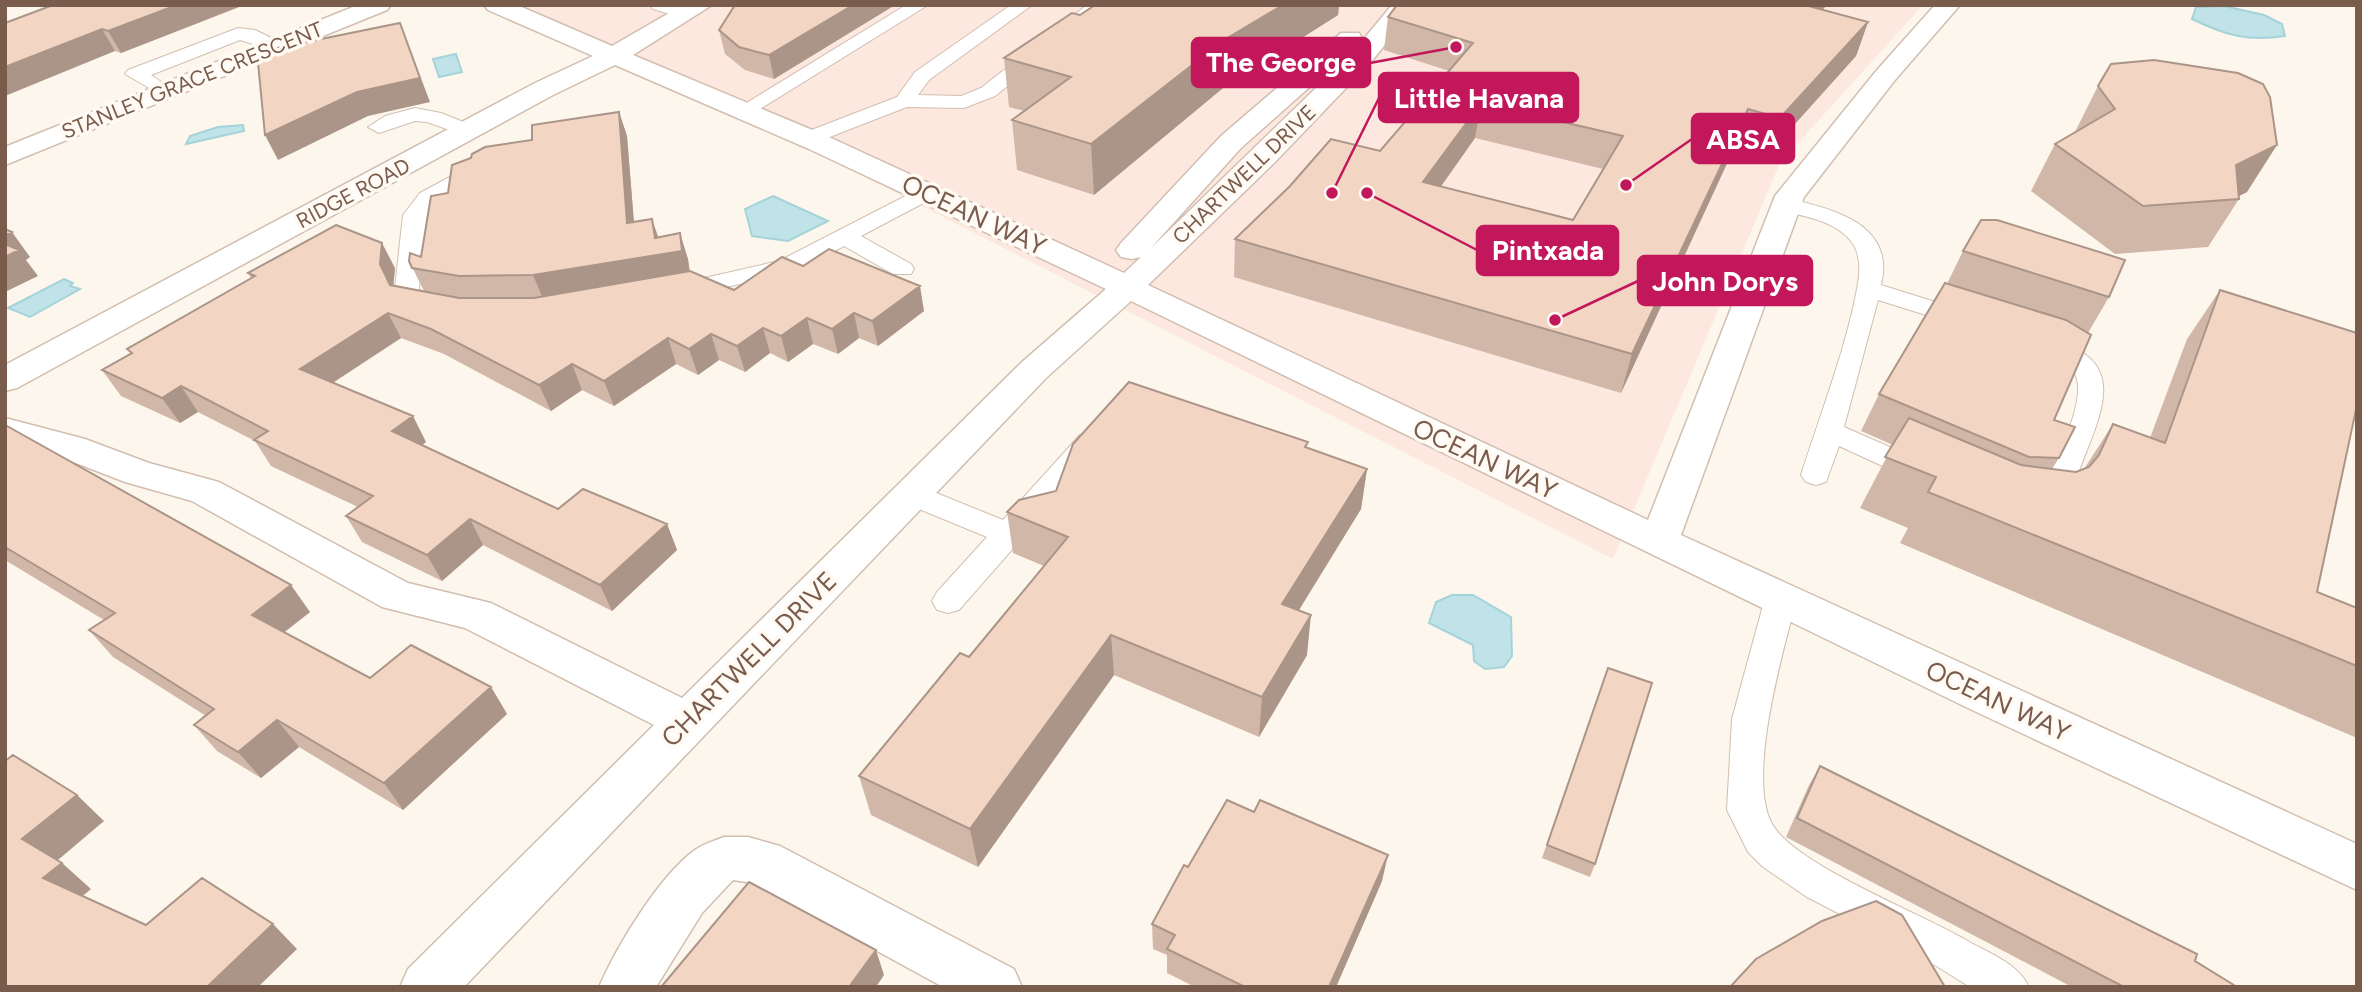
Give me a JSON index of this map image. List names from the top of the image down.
{
  "streets": {
    "street": [
      "STANLEY GRACE CRESCENT",
      "CHARTWELL DRIVE",
      "RIDGE ROAD",
      "OCEAN WAY"
    ]
  },
  "crossings": [
    ["CHARTWELL DRIVE", "OCEAN WAY"],
    ["RIDGE ROAD", "OCEAN WAY"]
  ],
  "places": [
    "The George",
    "ABSA",
    "Little Havana",
    "Pintxada",
    "John Dorys"
  ]
}
